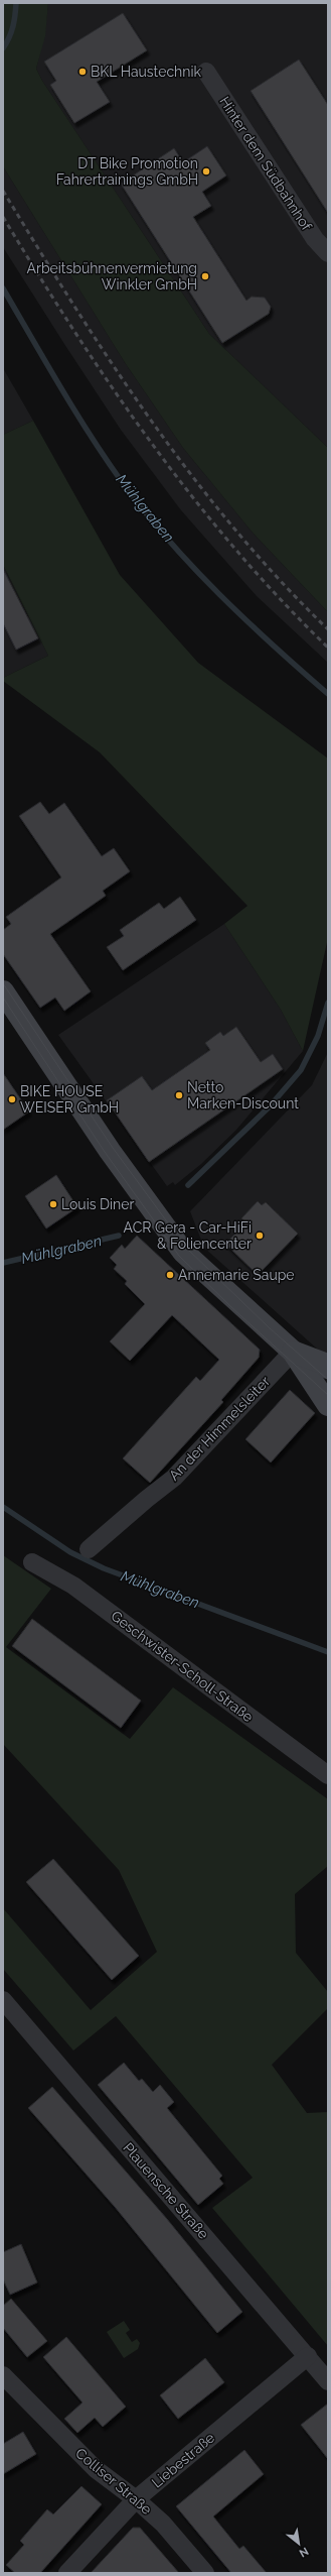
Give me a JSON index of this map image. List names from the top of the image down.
{
  "streets": {
    "street": [
      "Hinter dem Südbahnhof",
      "An der Himmelsleiter",
      "Geschwister-Scholl-Straße",
      "Plauensche Straße",
      "Liebestraße",
      "Colliser Straße"
    ]
  },
  "crossings": [
    ["Plauensche Straße", "Liebestraße"],
    ["Liebestraße", "Colliser Straße"]
  ],
  "water": ["Mühlgraben"],
  "places": [
    "BKL Haustechnik",
    "DT Bike Promotion Fahrertrainings GmbH",
    "Arbeitsbühnenvermietung Winkler GmbH",
    "Netto Marken-Discount",
    "BIKE HOUSE WEISER GmbH",
    "Louis Diner",
    "ACR Gera - Car-HiFi & Foliencenter",
    "Annemarie Saupe"
  ],
  "north": "bottom right"
}
